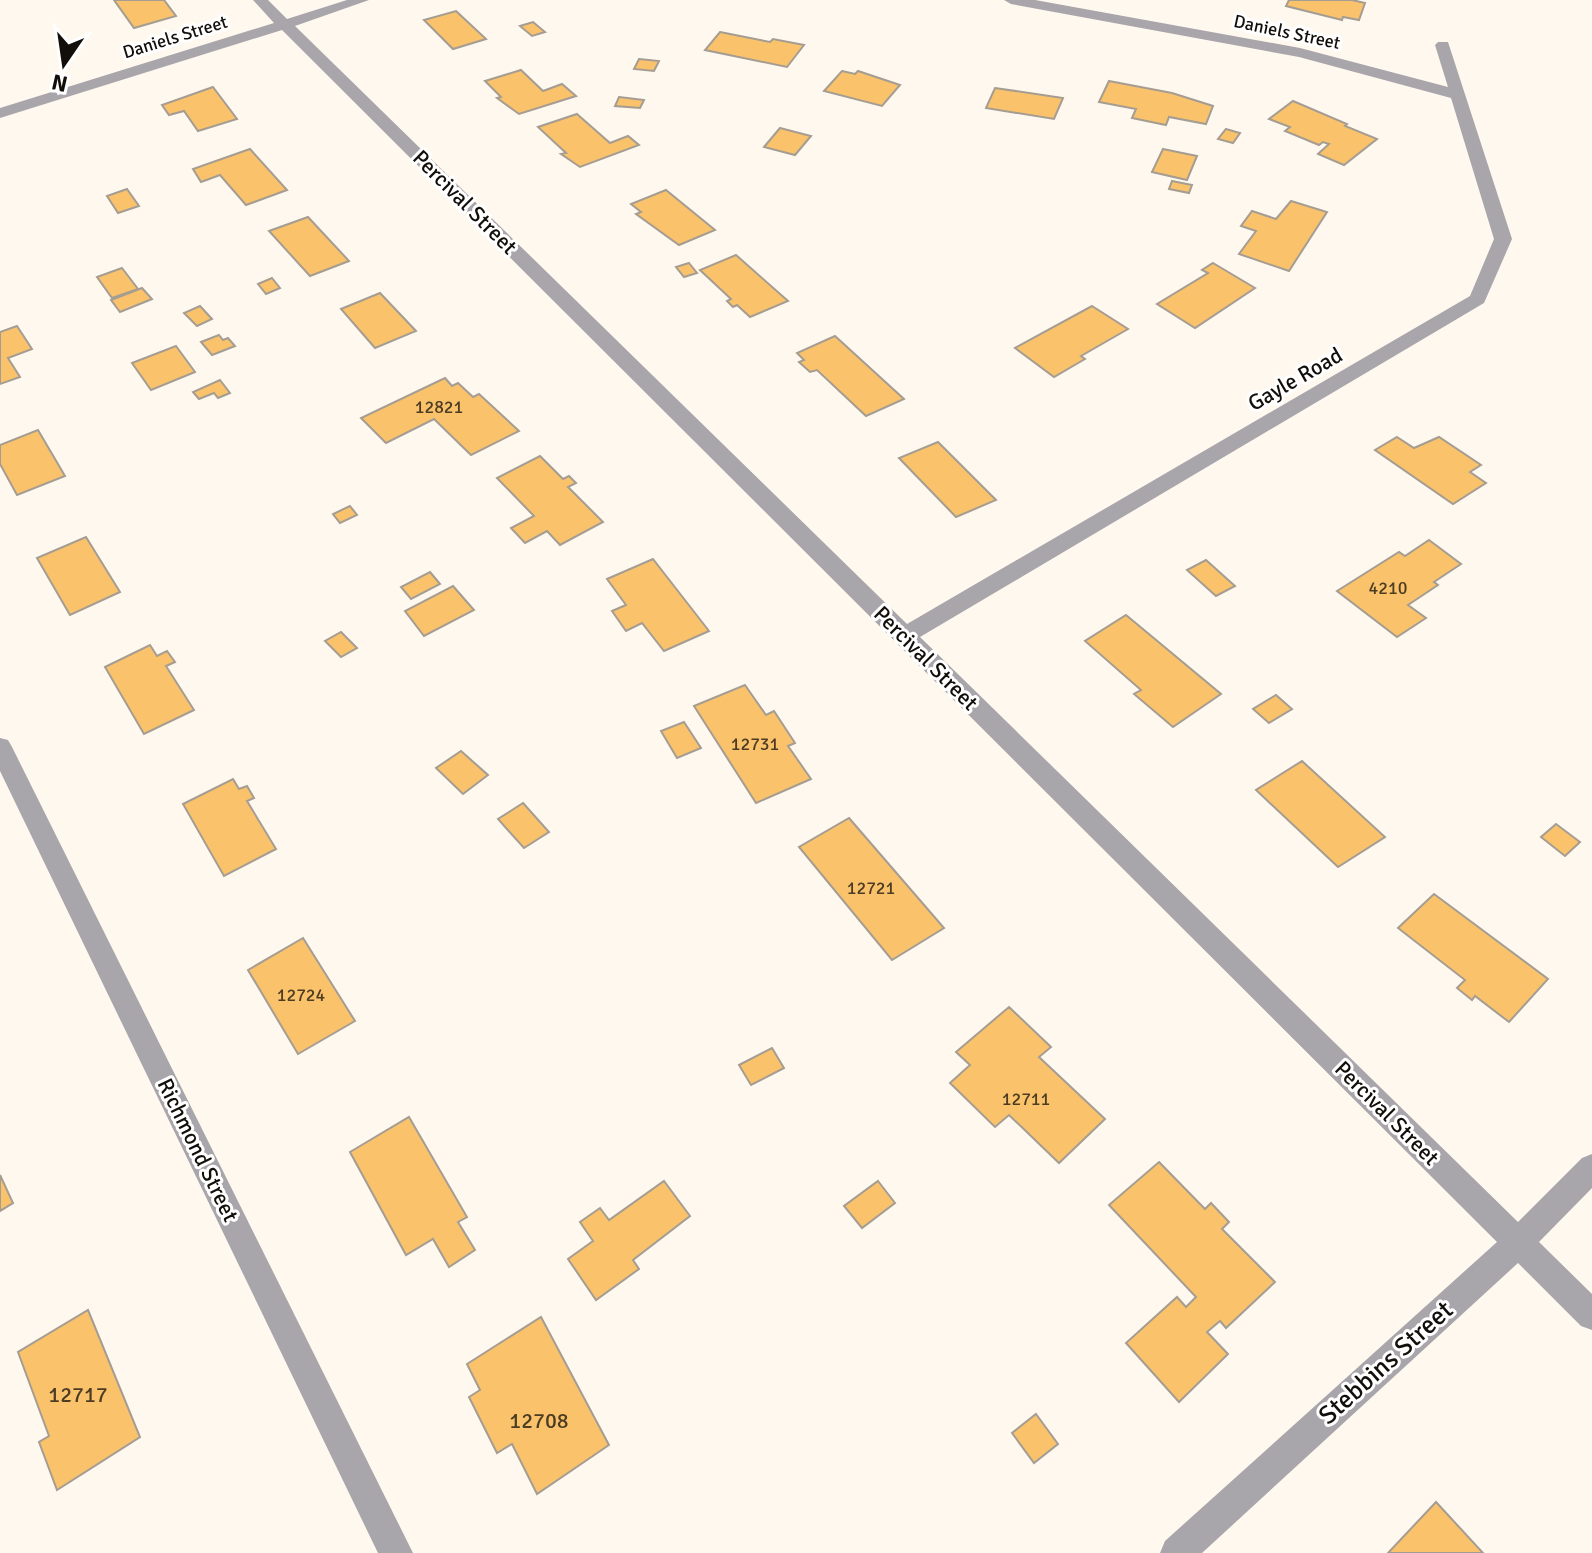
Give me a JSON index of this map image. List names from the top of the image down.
{
  "streets": {
    "street": [
      "Daniels Street",
      "Percival Street",
      "Gayle Road",
      "Richmond Street",
      "Stebbins Street"
    ]
  },
  "crossings": [
    ["Daniels Street", "Percival Street"],
    ["Daniels Street", "Gayle Road"],
    ["Percival Street", "Gayle Road"],
    ["Percival Street", "Stebbins Street"]
  ],
  "house_numbers": [
    "12821",
    "4210",
    "12731",
    "12721",
    "12724",
    "12711",
    "12717",
    "12708"
  ],
  "north": "bottom"
}
